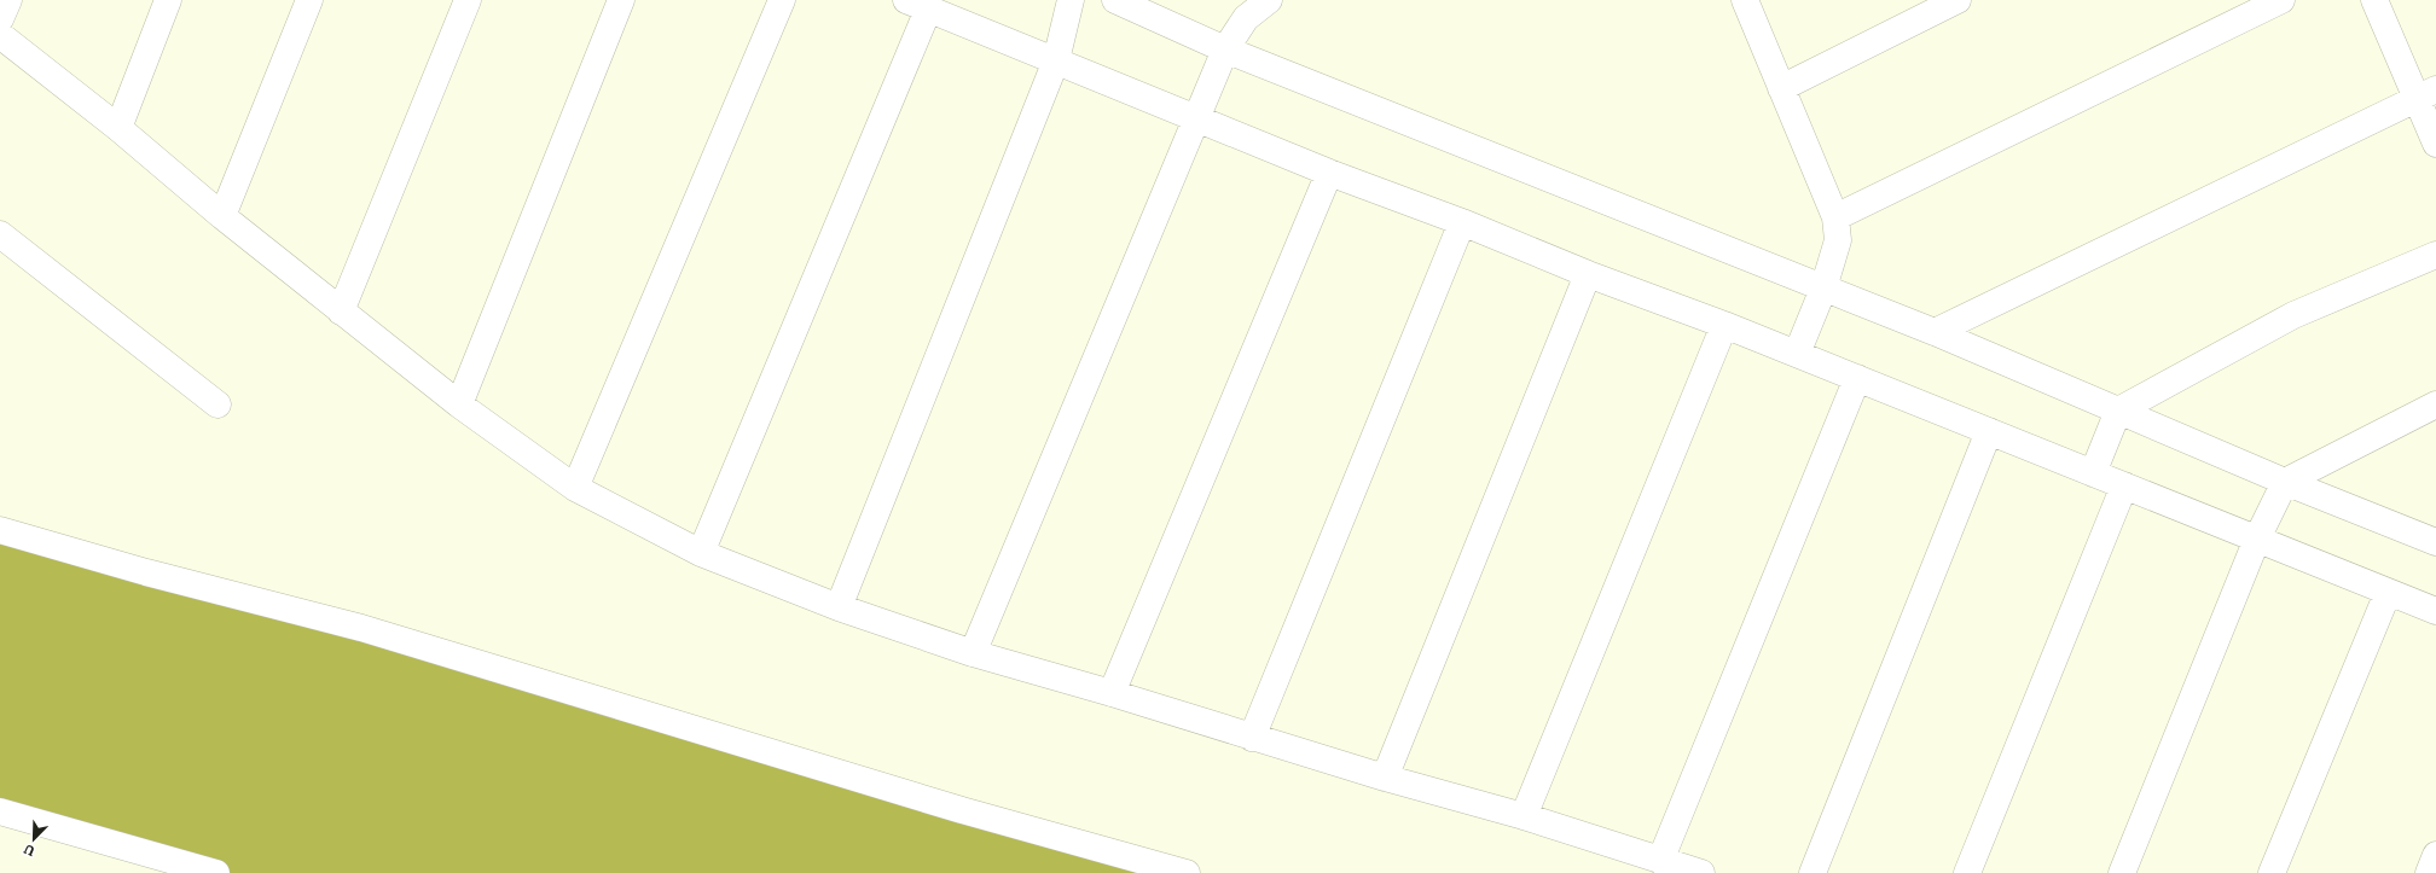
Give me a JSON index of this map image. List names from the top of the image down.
{
  "north": "bottom left"
}
